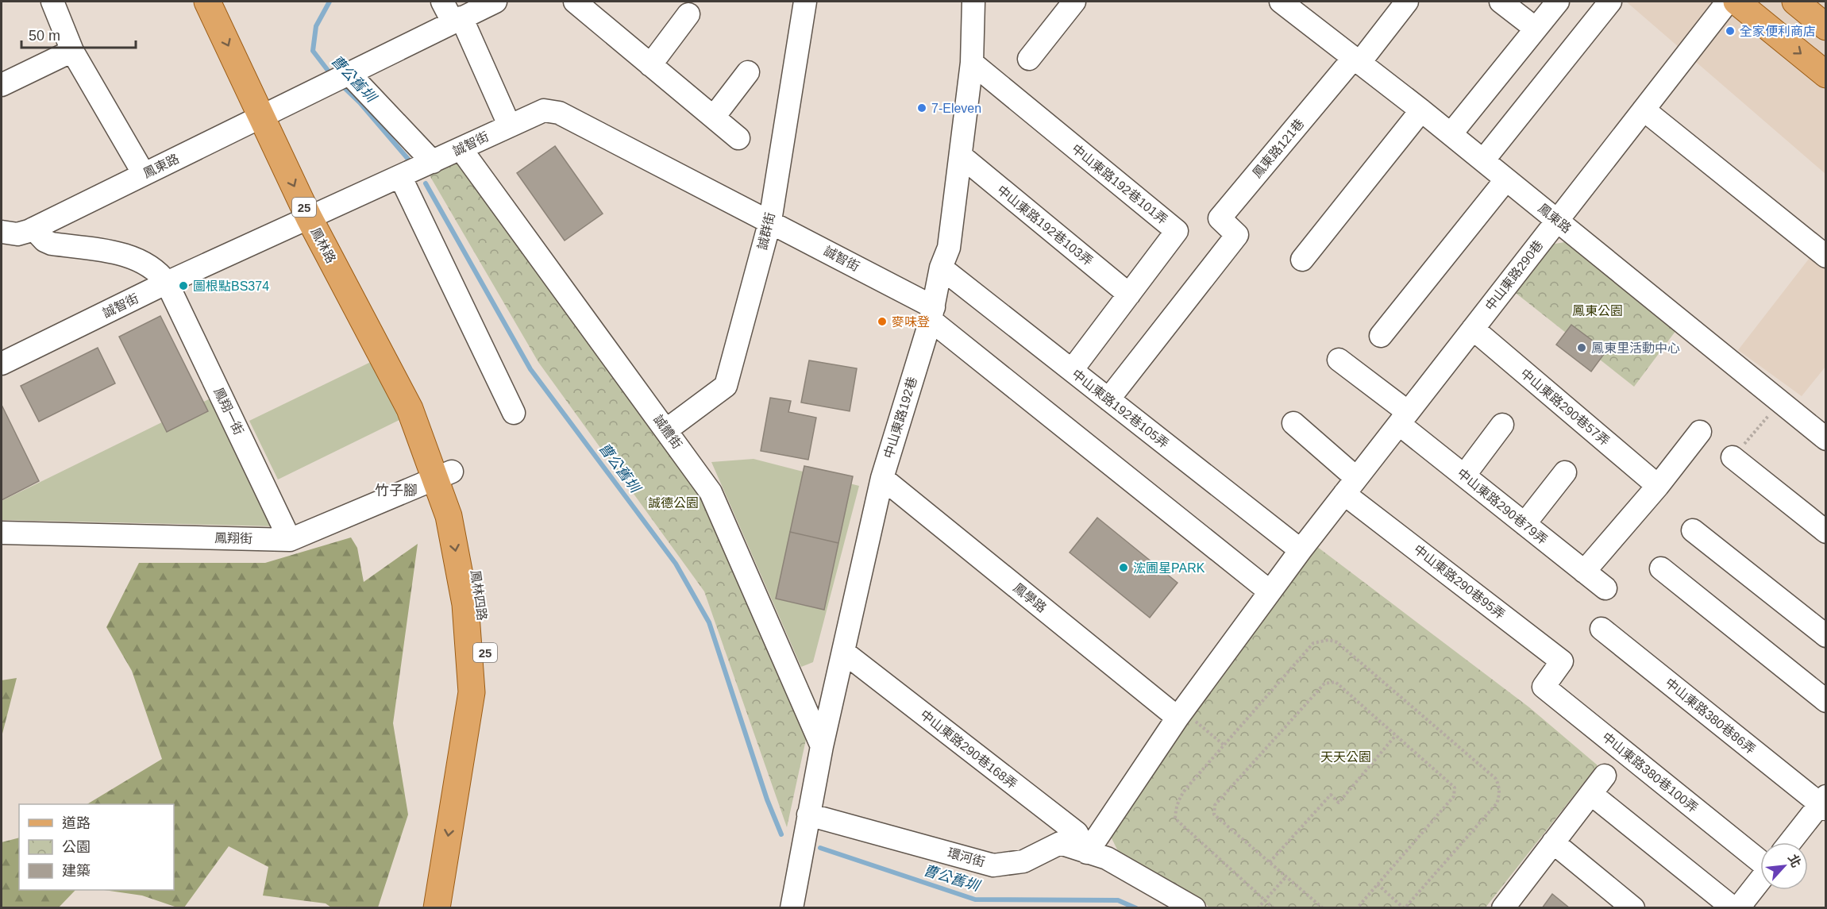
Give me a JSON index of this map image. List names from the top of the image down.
{
  "streets": {
    "main road": ["25", "鳳林路", "鳳林四路"],
    "street": [
      "誠智街",
      "鳳東路121巷",
      "鳳東路",
      "中山東路192巷101弄",
      "中山東路192巷103弄",
      "誠群街",
      "中山東路290巷",
      "中山東路290巷57弄",
      "中山東路192巷105弄",
      "鳳翔一街",
      "中山東路192巷",
      "誠體街",
      "中山東路290巷79弄",
      "鳳翔街",
      "中山東路290巷95弄",
      "鳳學路",
      "中山東路380巷86弄",
      "中山東路290巷168弄",
      "中山東路380巷100弄",
      "環河街"
    ]
  },
  "crossings": [
    ["誠智街", "誠群街"],
    ["誠智街", "鳳林路"],
    ["誠智街", "中山東路290巷"],
    ["誠智街", "鳳翔一街"],
    ["誠智街", "中山東路192巷"],
    ["誠智街", "誠體街"],
    ["鳳東路121巷", "鳳東路"],
    ["鳳東路121巷", "中山東路192巷105弄"],
    ["鳳東路", "鳳林路"],
    ["鳳東路", "中山東路290巷"],
    ["鳳東路", "鳳翔一街"],
    ["中山東路192巷101弄", "中山東路192巷103弄"],
    ["中山東路192巷101弄", "中山東路192巷105弄"],
    ["中山東路192巷101弄", "中山東路192巷"],
    ["中山東路192巷103弄", "中山東路192巷"],
    ["誠群街", "誠體街"],
    ["鳳林路", "鳳林四路"],
    ["中山東路290巷", "中山東路290巷57弄"],
    ["中山東路290巷", "中山東路192巷105弄"],
    ["中山東路290巷", "中山東路290巷79弄"],
    ["中山東路290巷", "中山東路290巷95弄"],
    ["中山東路290巷", "鳳學路"],
    ["中山東路290巷", "中山東路290巷168弄"],
    ["中山東路290巷", "環河街"],
    ["中山東路192巷105弄", "中山東路192巷"],
    ["鳳翔一街", "鳳翔街"],
    ["中山東路192巷", "誠體街"],
    ["中山東路192巷", "鳳學路"],
    ["中山東路192巷", "中山東路290巷168弄"],
    ["中山東路192巷", "環河街"],
    ["鳳翔街", "鳳林四路"],
    ["中山東路290巷95弄", "中山東路380巷100弄"],
    ["中山東路290巷168弄", "環河街"]
  ],
  "districts": ["竹子腳"],
  "water": ["曹公舊圳"],
  "parks": ["鳳東公園", "誠德公園", "天天公園"],
  "places": [
    "全家便利商店",
    "7-Eleven",
    "圖根點BS374",
    "麥味登",
    "鳳東里活動中心",
    "浤圃星PARK"
  ],
  "legend": ["道路", "公園", "建築"],
  "scale_bar": "50 m",
  "north": "top right"
}
